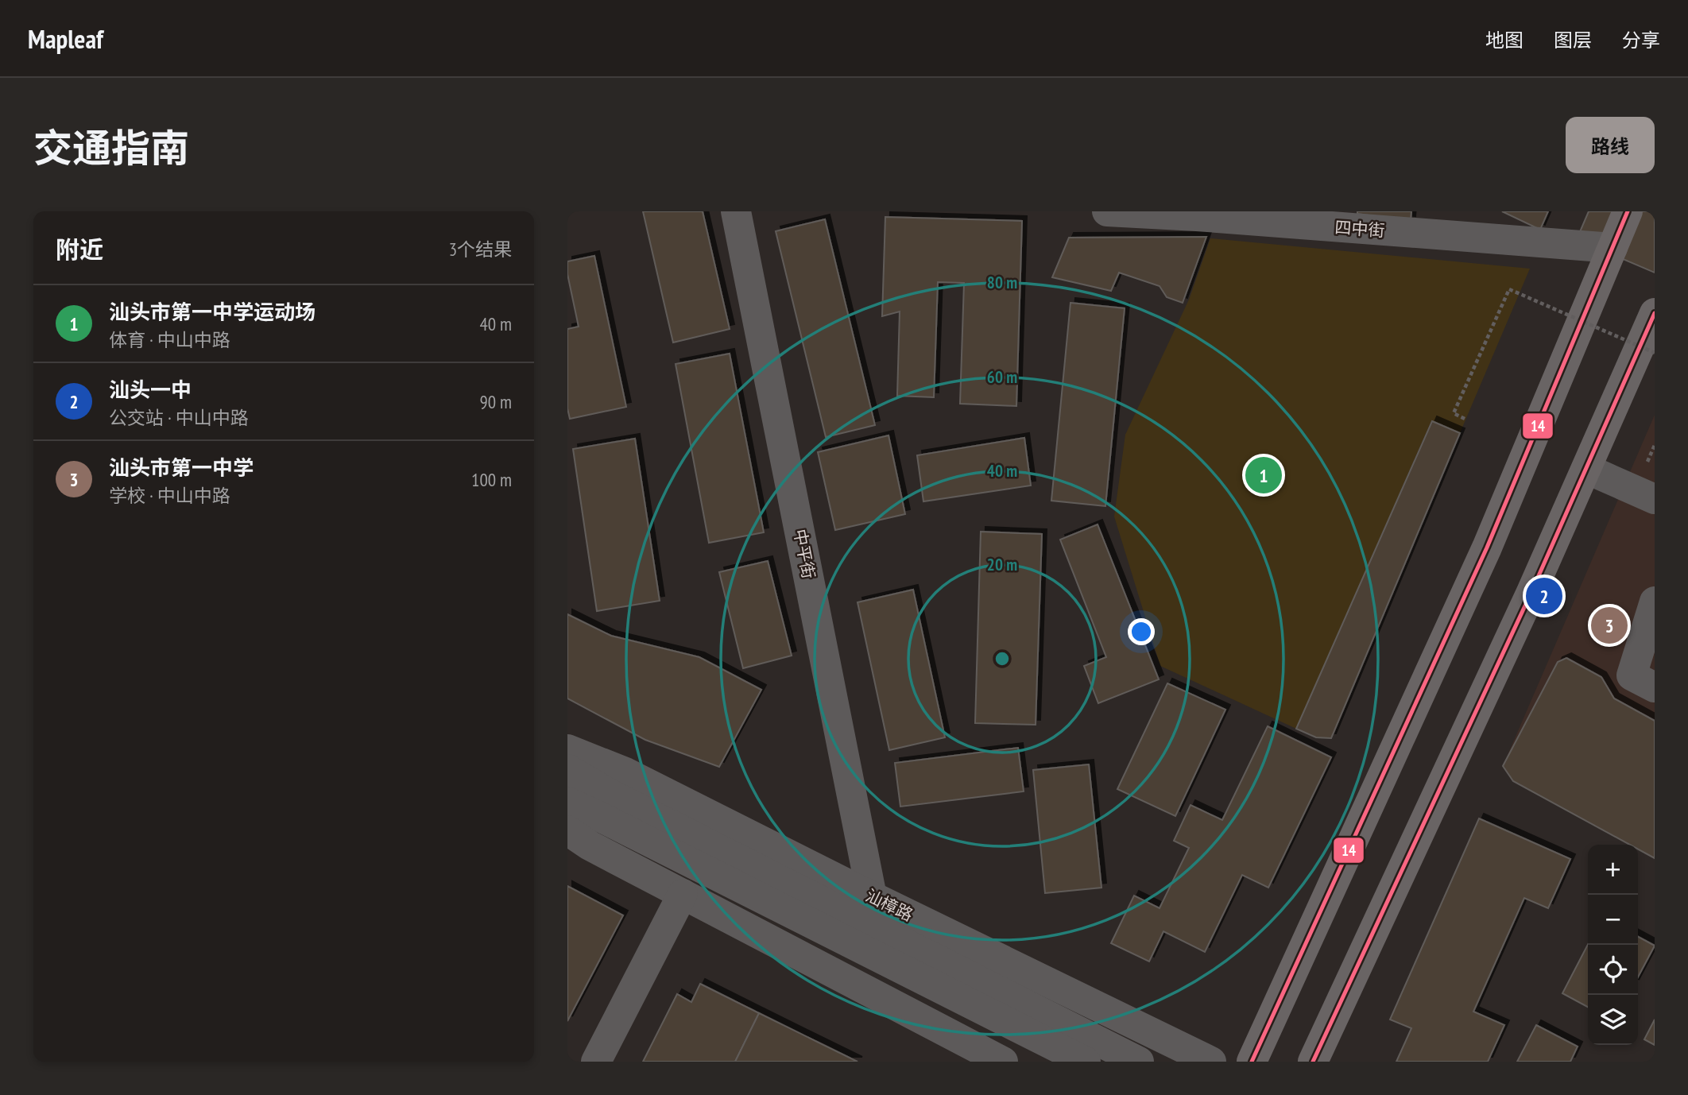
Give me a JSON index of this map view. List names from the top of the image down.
{
  "streets": {
    "street": ["四中街", "中平街", "汕樟路"]
  },
  "crossings": [
    ["中平街", "汕樟路"]
  ],
  "lines": ["transit line 14"],
  "page": {
    "header": "Mapleaf",
    "nav": ["地图", "图层", "分享"],
    "title": "交通指南",
    "buttons": "路线",
    "heading": ["附近", "3个结果"],
    "list": [
      {
        "mark": "1",
        "name": "汕头市第一中学运动场",
        "note": "体育 · 中山中路",
        "value": "40 m"
      },
      {
        "mark": "2",
        "name": "汕头一中",
        "note": "公交站 · 中山中路",
        "value": "90 m"
      },
      {
        "mark": "3",
        "name": "汕头市第一中学",
        "note": "学校 · 中山中路",
        "value": "100 m"
      }
    ],
    "pins": ["1", "2", "3"],
    "map_buttons": ["+", "−"]
  },
  "rings": [
    "80 m",
    "60 m",
    "40 m",
    "20 m"
  ]
}
